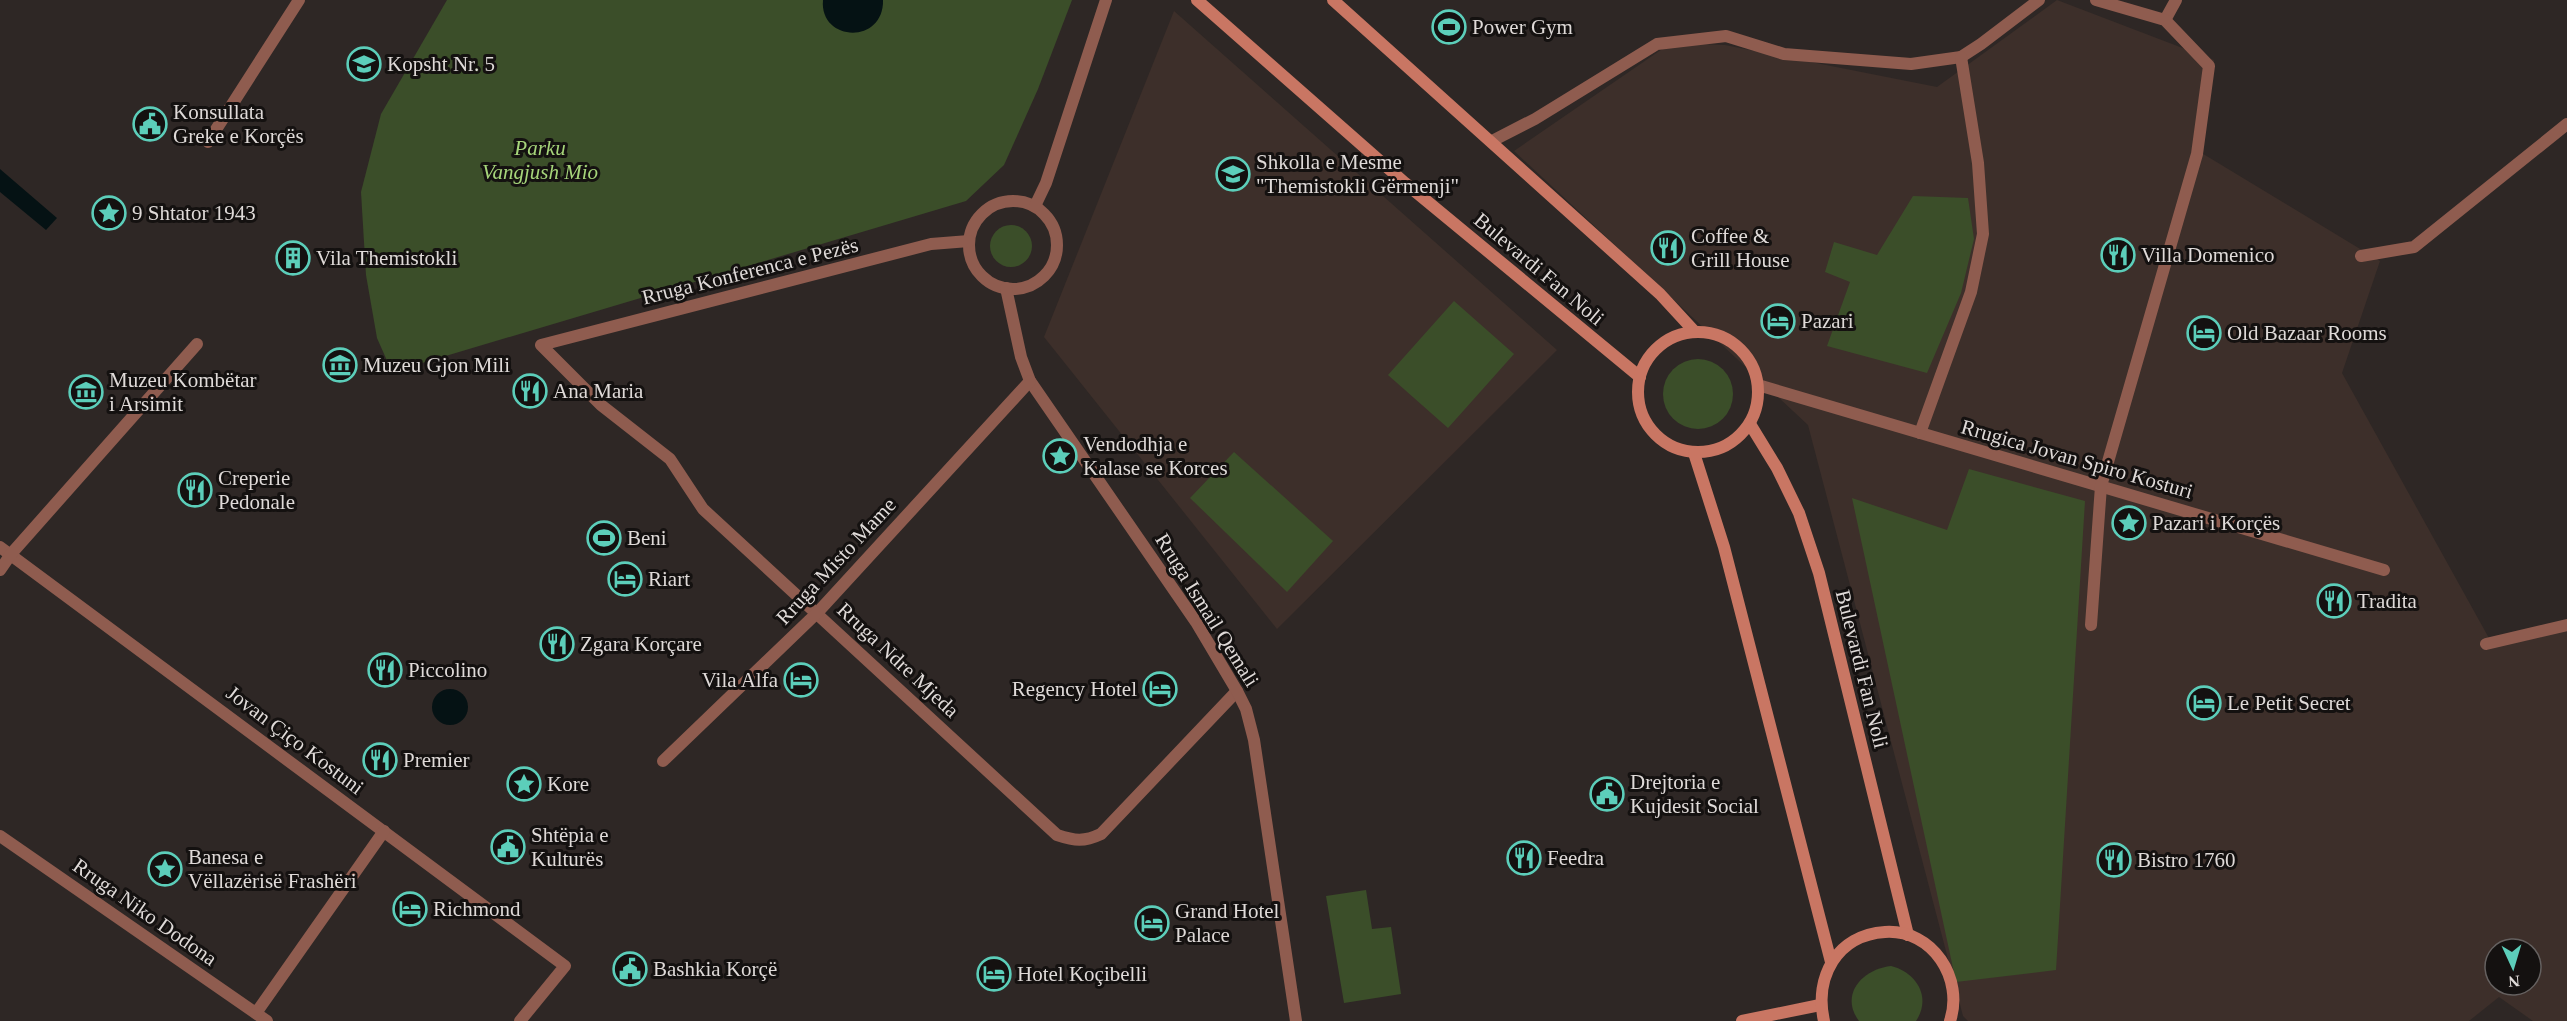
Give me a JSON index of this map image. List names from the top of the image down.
{
  "streets": {
    "main road": ["Bulevardi Fan Noli"],
    "street": [
      "Rruga Konferenca e Pezës",
      "Rrugica Jovan Spiro Kosturi",
      "Rruga Misto Mame",
      "Rruga Ismail Qemali",
      "Rruga Ndre Mjeda",
      "Jovan Çiço Kostuni",
      "Rruga Niko Dodona"
    ]
  },
  "crossings": [
    ["Bulevardi Fan Noli", "Rrugica Jovan Spiro Kosturi"],
    ["Rruga Konferenca e Pezës", "Rruga Ismail Qemali"],
    ["Rruga Konferenca e Pezës", "Rruga Ndre Mjeda"],
    ["Rruga Misto Mame", "Rruga Ismail Qemali"],
    ["Rruga Misto Mame", "Rruga Ndre Mjeda"],
    ["Rruga Ismail Qemali", "Rruga Ndre Mjeda"]
  ],
  "parks": ["Parku Vangjush Mio"],
  "places": {
    "sports": ["Power Gym", "Beni"],
    "school or university": ["Kopsht Nr. 5", "Shkolla e Mesme \"Themistokli Gërmenji\""],
    "public building": [
      "Konsullata Greke e Korçës",
      "Drejtoria e Kujdesit Social",
      "Shtëpia e Kulturës",
      "Bashkia Korçë"
    ],
    "place": [
      "9 Shtator 1943",
      "Vendodhja e Kalase se Korces",
      "Pazari i Korçës",
      "Kore",
      "Banesa e Vëllazërisë Frashëri"
    ],
    "restaurant": [
      "Coffee & Grill House",
      "Villa Domenico",
      "Ana Maria",
      "Creperie Pedonale",
      "Tradita",
      "Zgara Korçare",
      "Piccolino",
      "Premier",
      "Feedra",
      "Bistro 1760"
    ],
    "building": ["Vila Themistokli"],
    "hotel": [
      "Pazari",
      "Old Bazaar Rooms",
      "Riart",
      "Vila Alfa",
      "Regency Hotel",
      "Le Petit Secret",
      "Richmond",
      "Grand Hotel Palace",
      "Hotel Koçibelli"
    ],
    "museum": ["Muzeu Gjon Mili", "Muzeu Kombëtar i Arsimit"]
  },
  "north": "bottom"
}
